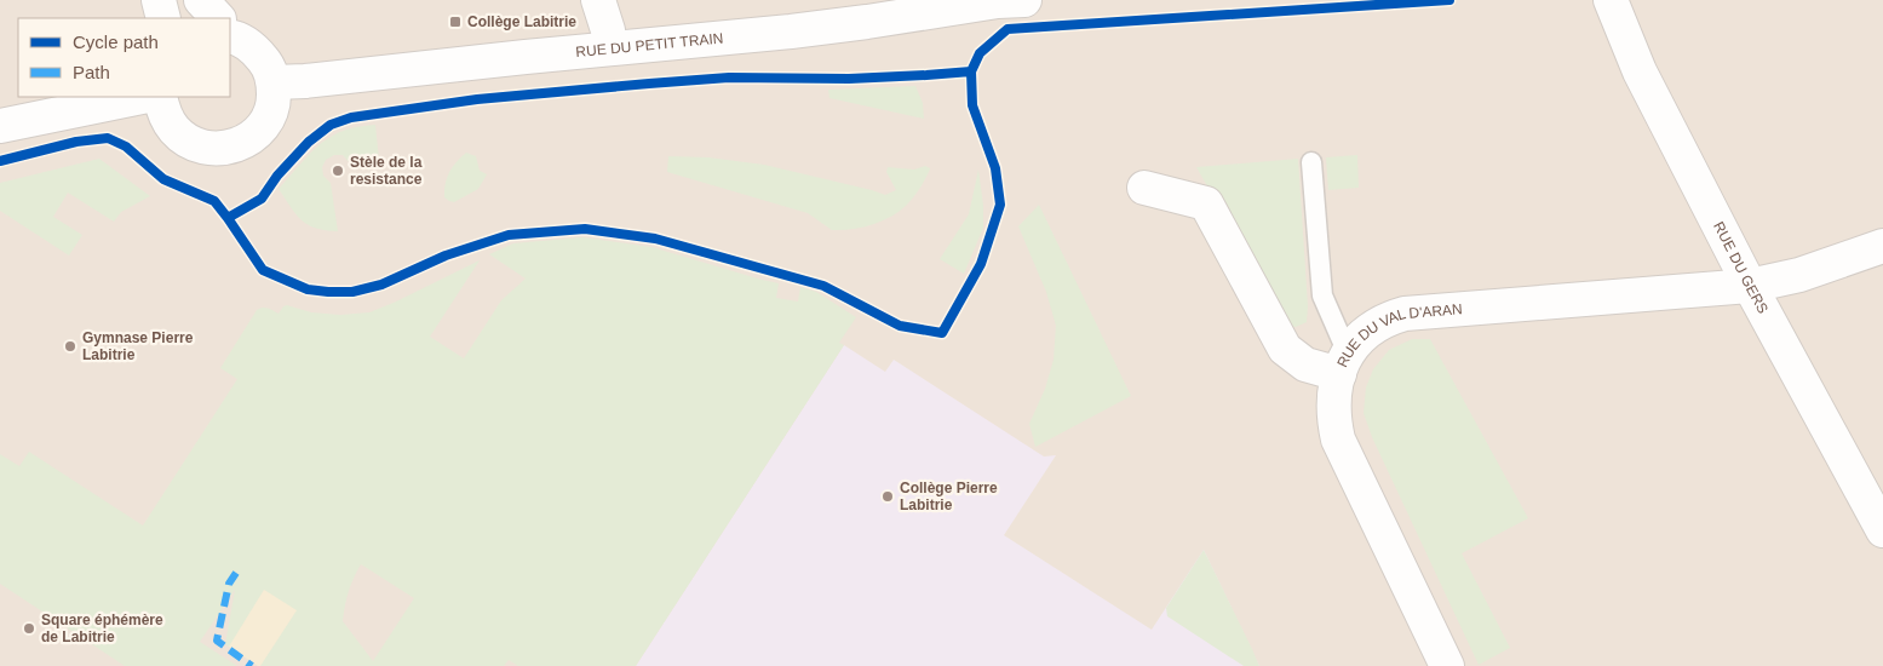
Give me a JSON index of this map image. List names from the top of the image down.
{
  "streets": {
    "street": ["RUE DU PETIT TRAIN", "RUE DU GERS", "RUE DU VAL D'ARAN"]
  },
  "crossings": [
    ["RUE DU GERS", "RUE DU VAL D'ARAN"]
  ],
  "places": {
    "transit": ["Collège Labitrie"],
    "other": [
      "Stèle de la resistance",
      "Gymnase Pierre Labitrie",
      "Collège Pierre Labitrie",
      "Square éphémère de Labitrie"
    ]
  },
  "legend": ["Cycle path", "Path"]
}
